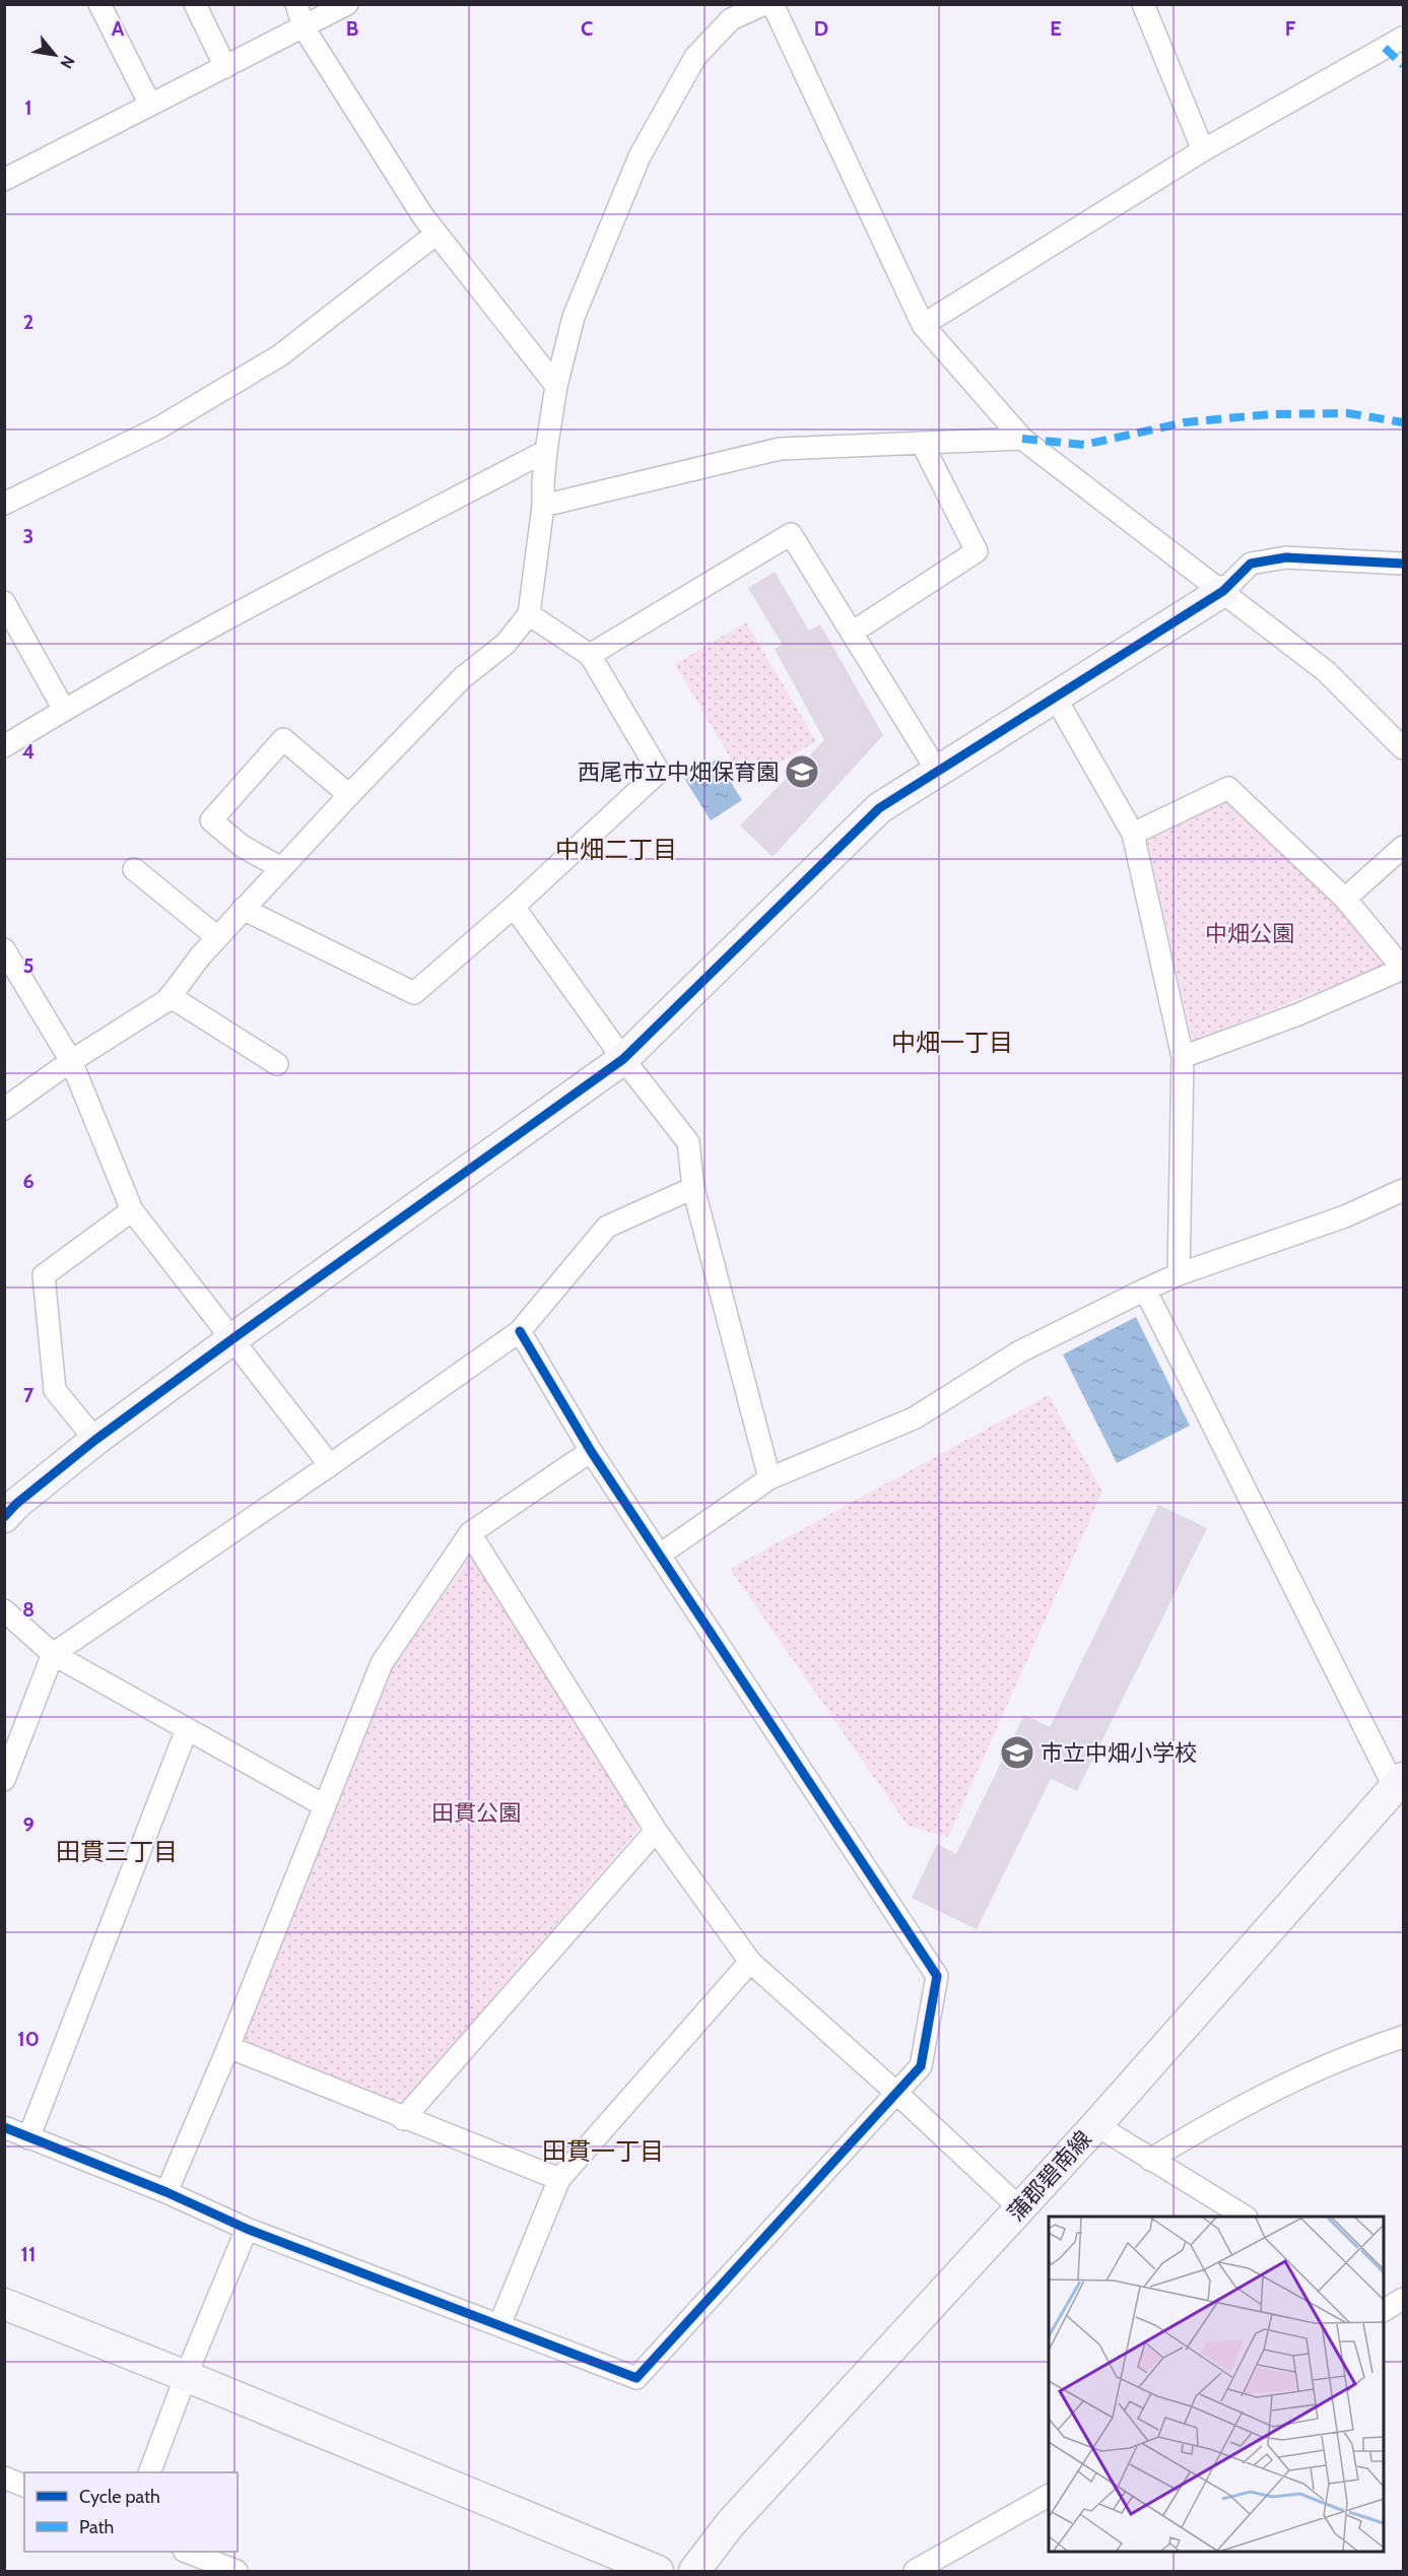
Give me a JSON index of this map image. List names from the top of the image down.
{
  "streets": {
    "street": ["蒲郡碧南線"]
  },
  "districts": [
    "中畑二丁目",
    "中畑一丁目",
    "田貫三丁目",
    "田貫一丁目"
  ],
  "parks": ["中畑公園", "田貫公園"],
  "places": {
    "school or university": ["西尾市立中畑保育園", "市立中畑小学校"]
  },
  "legend": ["Cycle path", "Path"],
  "north": "bottom right",
  "grid": {
    "columns": [
      "A",
      "B",
      "C",
      "D",
      "E",
      "F"
    ],
    "rows": [
      "1",
      "2",
      "3",
      "4",
      "5",
      "6",
      "7",
      "8",
      "9",
      "10",
      "11"
    ]
  }
}
